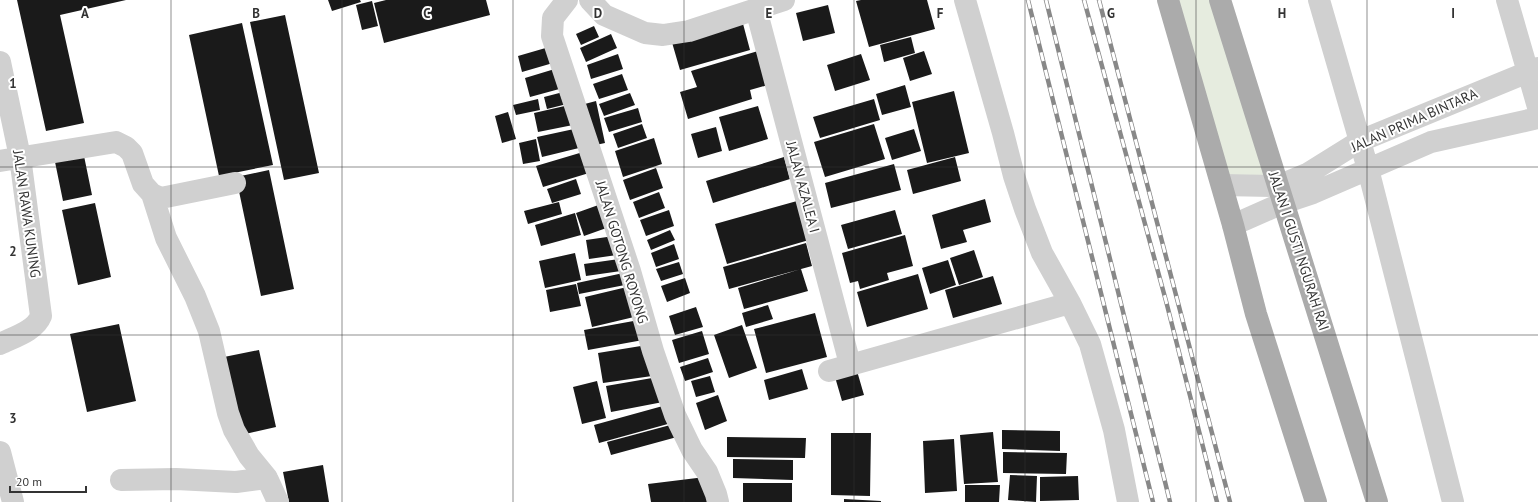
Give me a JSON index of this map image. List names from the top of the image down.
{
  "streets": {
    "main road": ["JALAN I GUSTI NGURAH RAI"],
    "street": [
      "JALAN PRIMA BINTARA",
      "JALAN AZALEA I",
      "JALAN RAWA KUNING",
      "JALAN GOTONG ROYONG"
    ]
  },
  "crossings": [
    ["JALAN PRIMA BINTARA", "JALAN I GUSTI NGURAH RAI"]
  ],
  "scale_bar": "20 m",
  "grid": {
    "columns": [
      "A",
      "B",
      "C",
      "D",
      "E",
      "F",
      "G",
      "H",
      "I"
    ],
    "rows": ["1", "2", "3"]
  }
}
